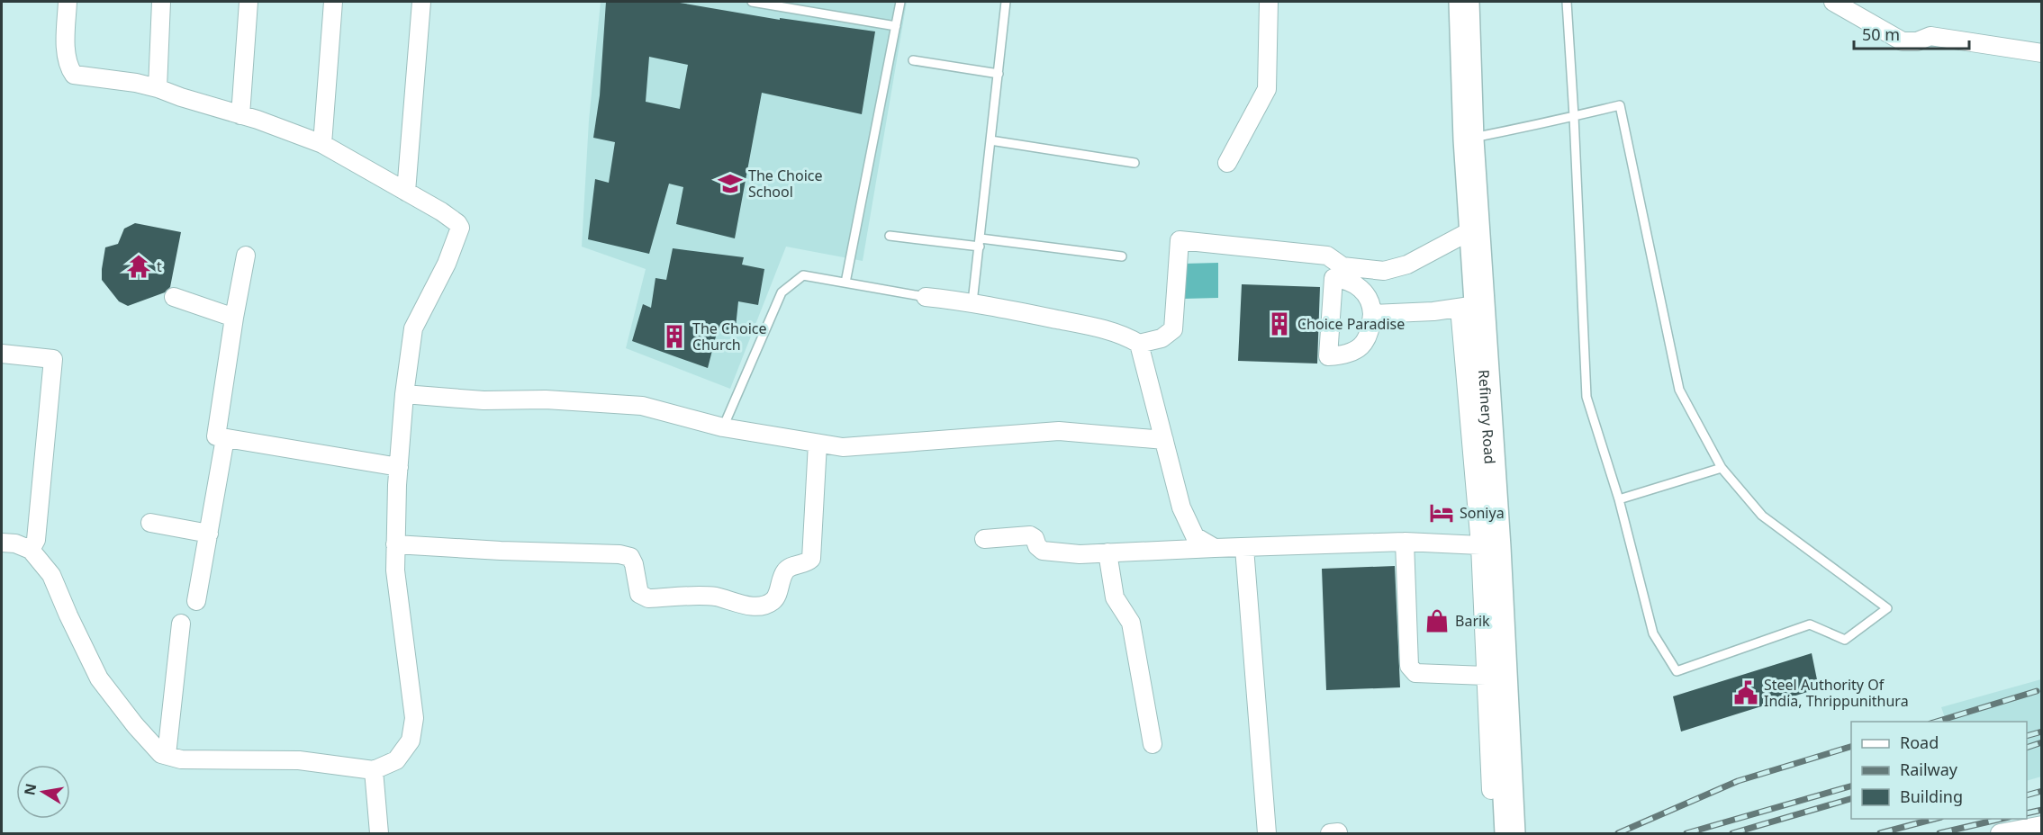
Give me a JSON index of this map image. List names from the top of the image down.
{
  "streets": {
    "highway": ["Refinery Road"]
  },
  "places": {
    "school or university": ["The Choice School"],
    "temple": ["t"],
    "building": ["Choice Paradise", "The Choice Church"],
    "hotel": ["Soniya"],
    "shop": ["Barik"],
    "public building": ["Steel Authority Of India, Thrippunithura"]
  },
  "legend": ["Road", "Railway", "Building"],
  "scale_bar": "50 m",
  "north": "left"
}
